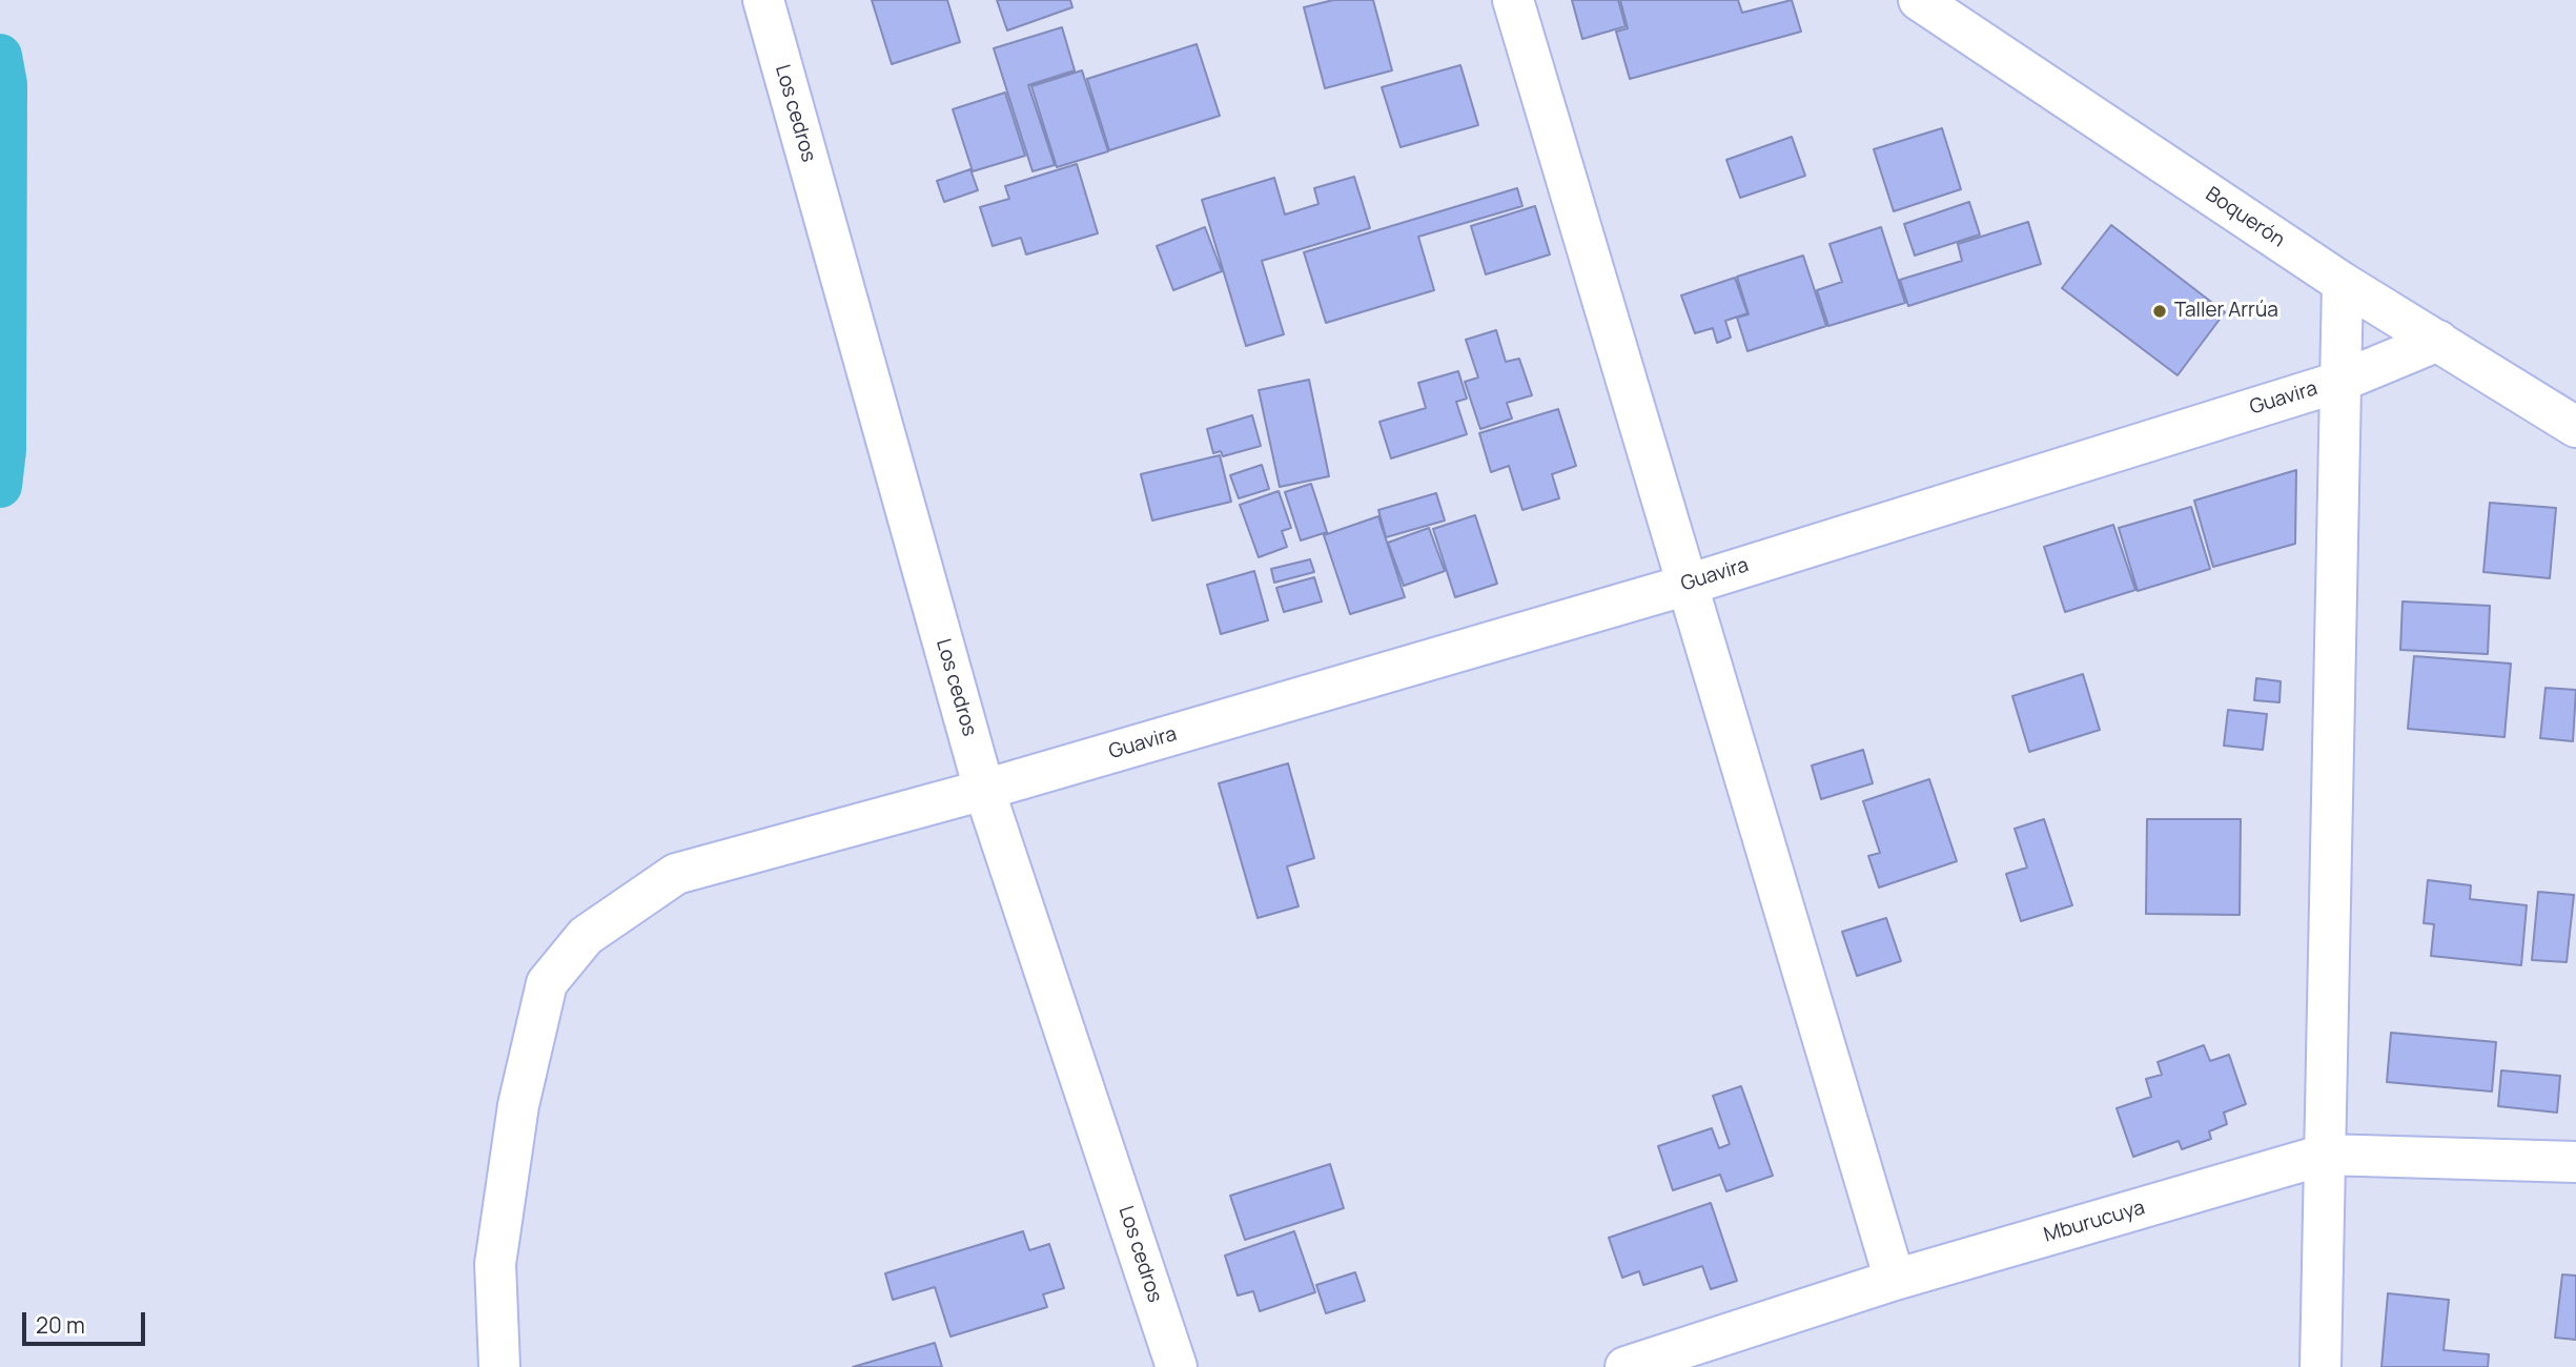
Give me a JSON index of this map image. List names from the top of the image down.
{
  "streets": {
    "street": [
      "Los cedros",
      "Boquerón",
      "Guavira",
      "Mburucuya"
    ]
  },
  "crossings": [
    ["Los cedros", "Guavira"],
    ["Boquerón", "Guavira"]
  ],
  "places": ["Taller Arrúa"],
  "scale_bar": "20 m"
}
